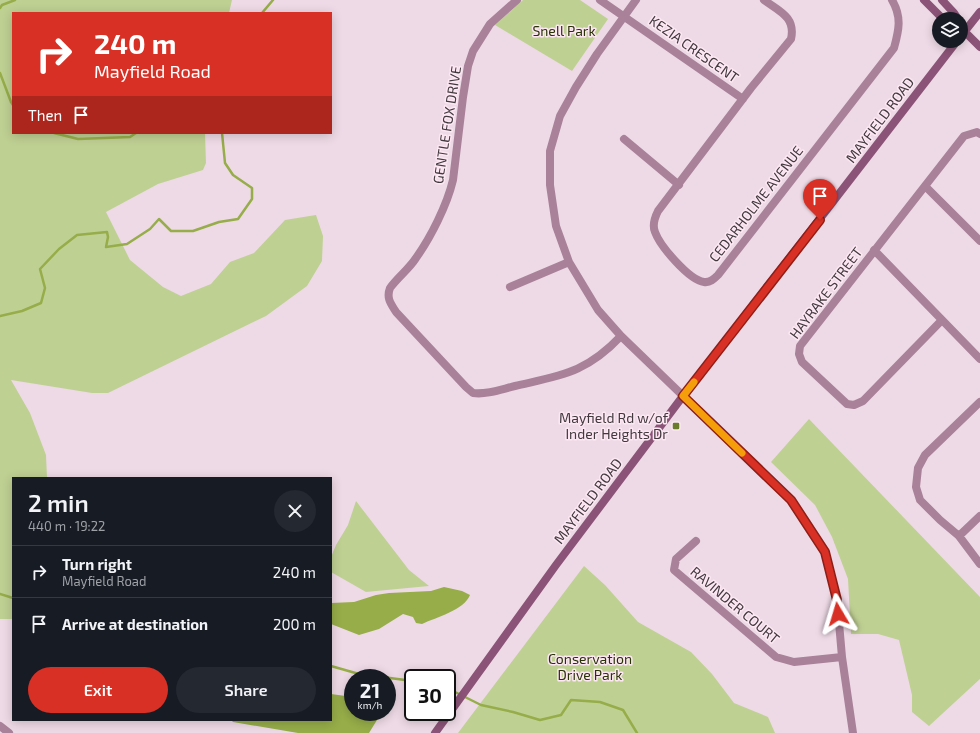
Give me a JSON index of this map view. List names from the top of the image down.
{
  "streets": {
    "main road": ["MAYFIELD ROAD"],
    "street": [
      "KEZIA CRESCENT",
      "GENTLE FOX DRIVE",
      "CEDARHOLME AVENUE",
      "HAYRAKE STREET",
      "RAVINDER COURT"
    ]
  },
  "crossings": [
    ["KEZIA CRESCENT", "CEDARHOLME AVENUE"]
  ],
  "parks": ["Snell Park", "Conservation Drive Park"],
  "places": {
    "transit": ["Mayfield Rd w/of Inder Heights Dr"]
  },
  "page": {
    "turn": ["240 m", "Mayfield Road"],
    "then": "Then",
    "heading": ["2 min", "440 m · 19:22"],
    "list": [
      {
        "name": "Turn right",
        "note": "Mayfield Road",
        "value": "240 m"
      },
      {
        "name": "Arrive at destination",
        "value": "200 m"
      }
    ],
    "buttons": ["Exit", "Share"],
    "speed": "21 km/h",
    "limit": "30"
  }
}
